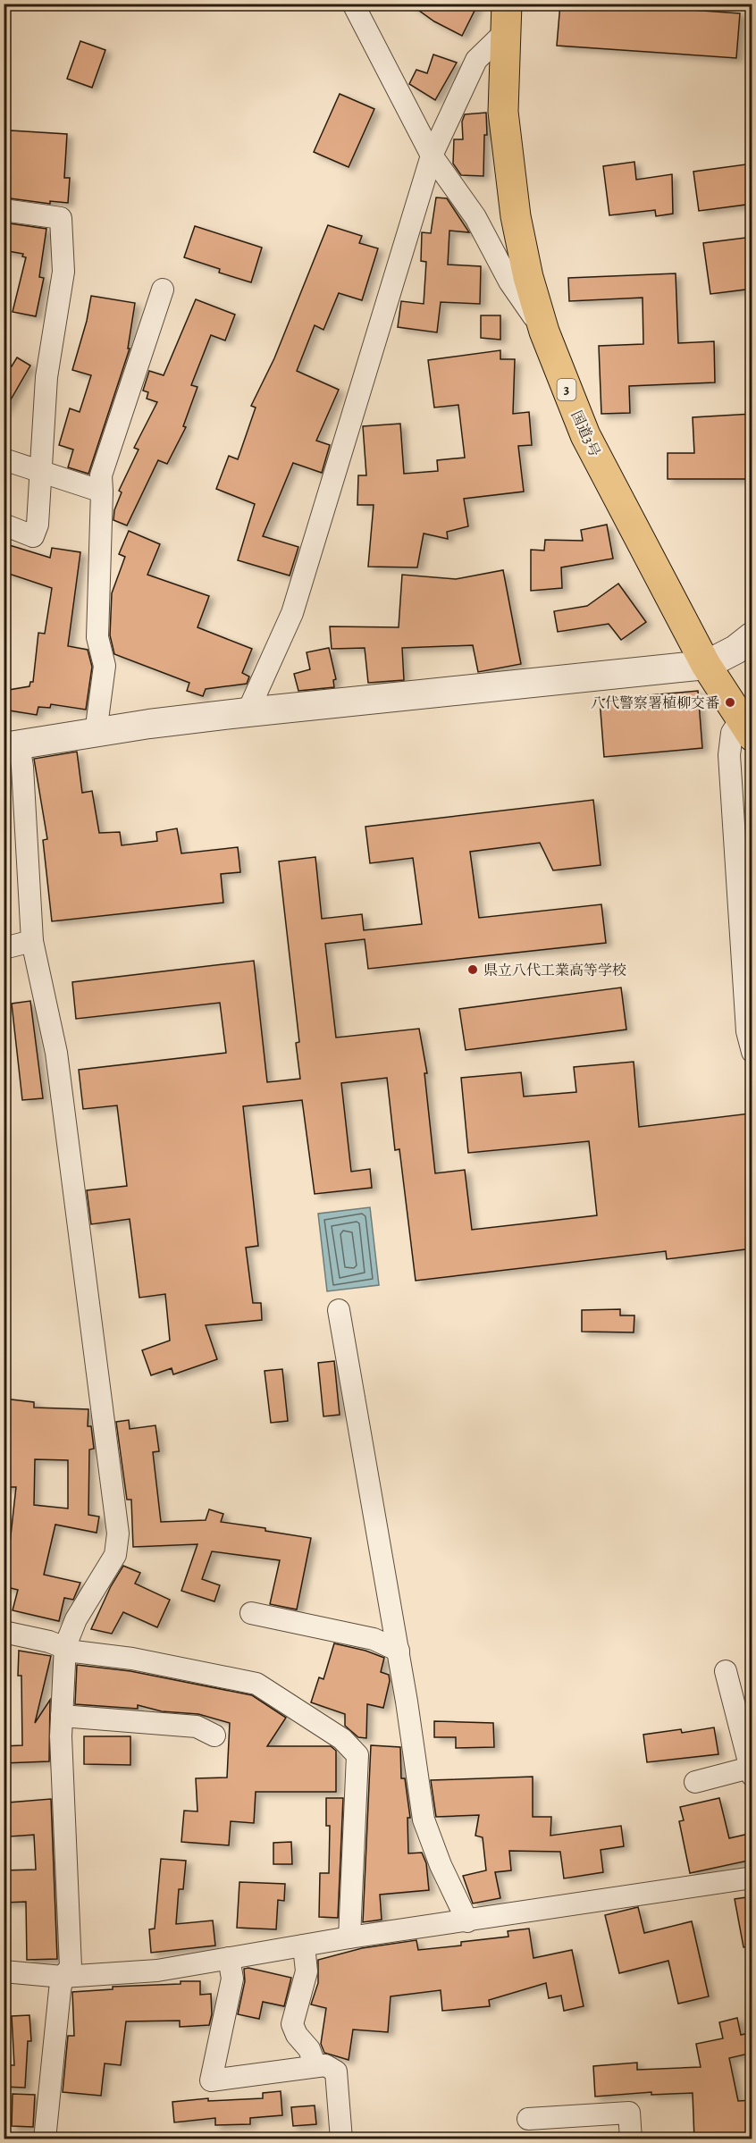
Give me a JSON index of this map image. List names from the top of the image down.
{
  "streets": {
    "highway": ["3", "国道3号"]
  },
  "places": ["八代警察署植柳交番", "県立八代工業高等学校"]
}
